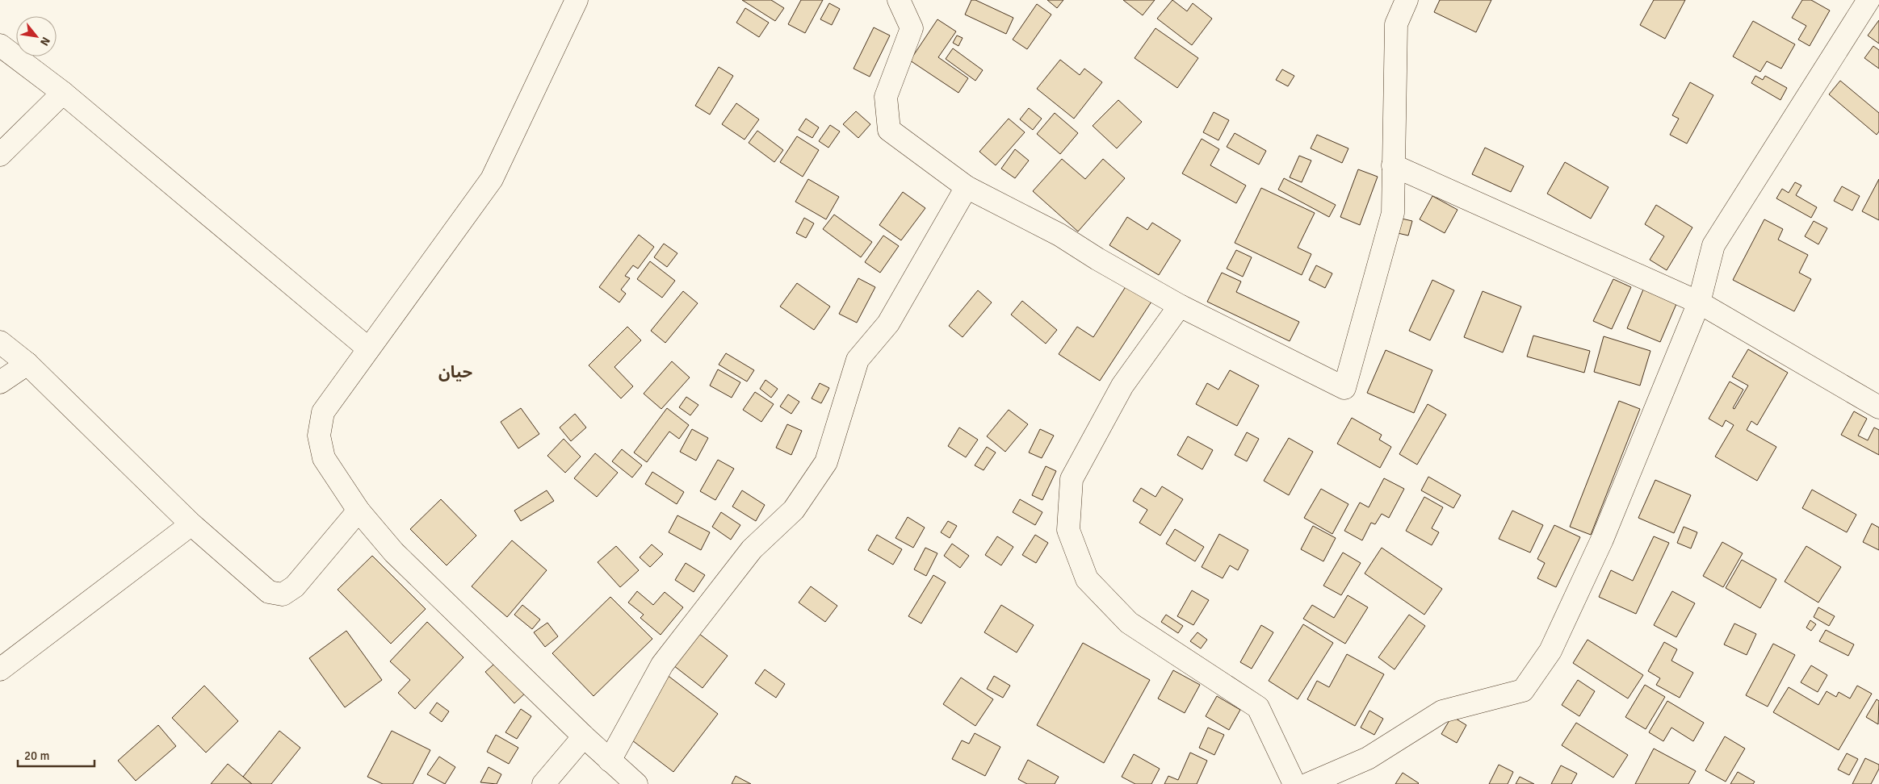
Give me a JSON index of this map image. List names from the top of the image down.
{
  "districts": ["حيان"],
  "scale_bar": "20 m",
  "north": "bottom right"
}
